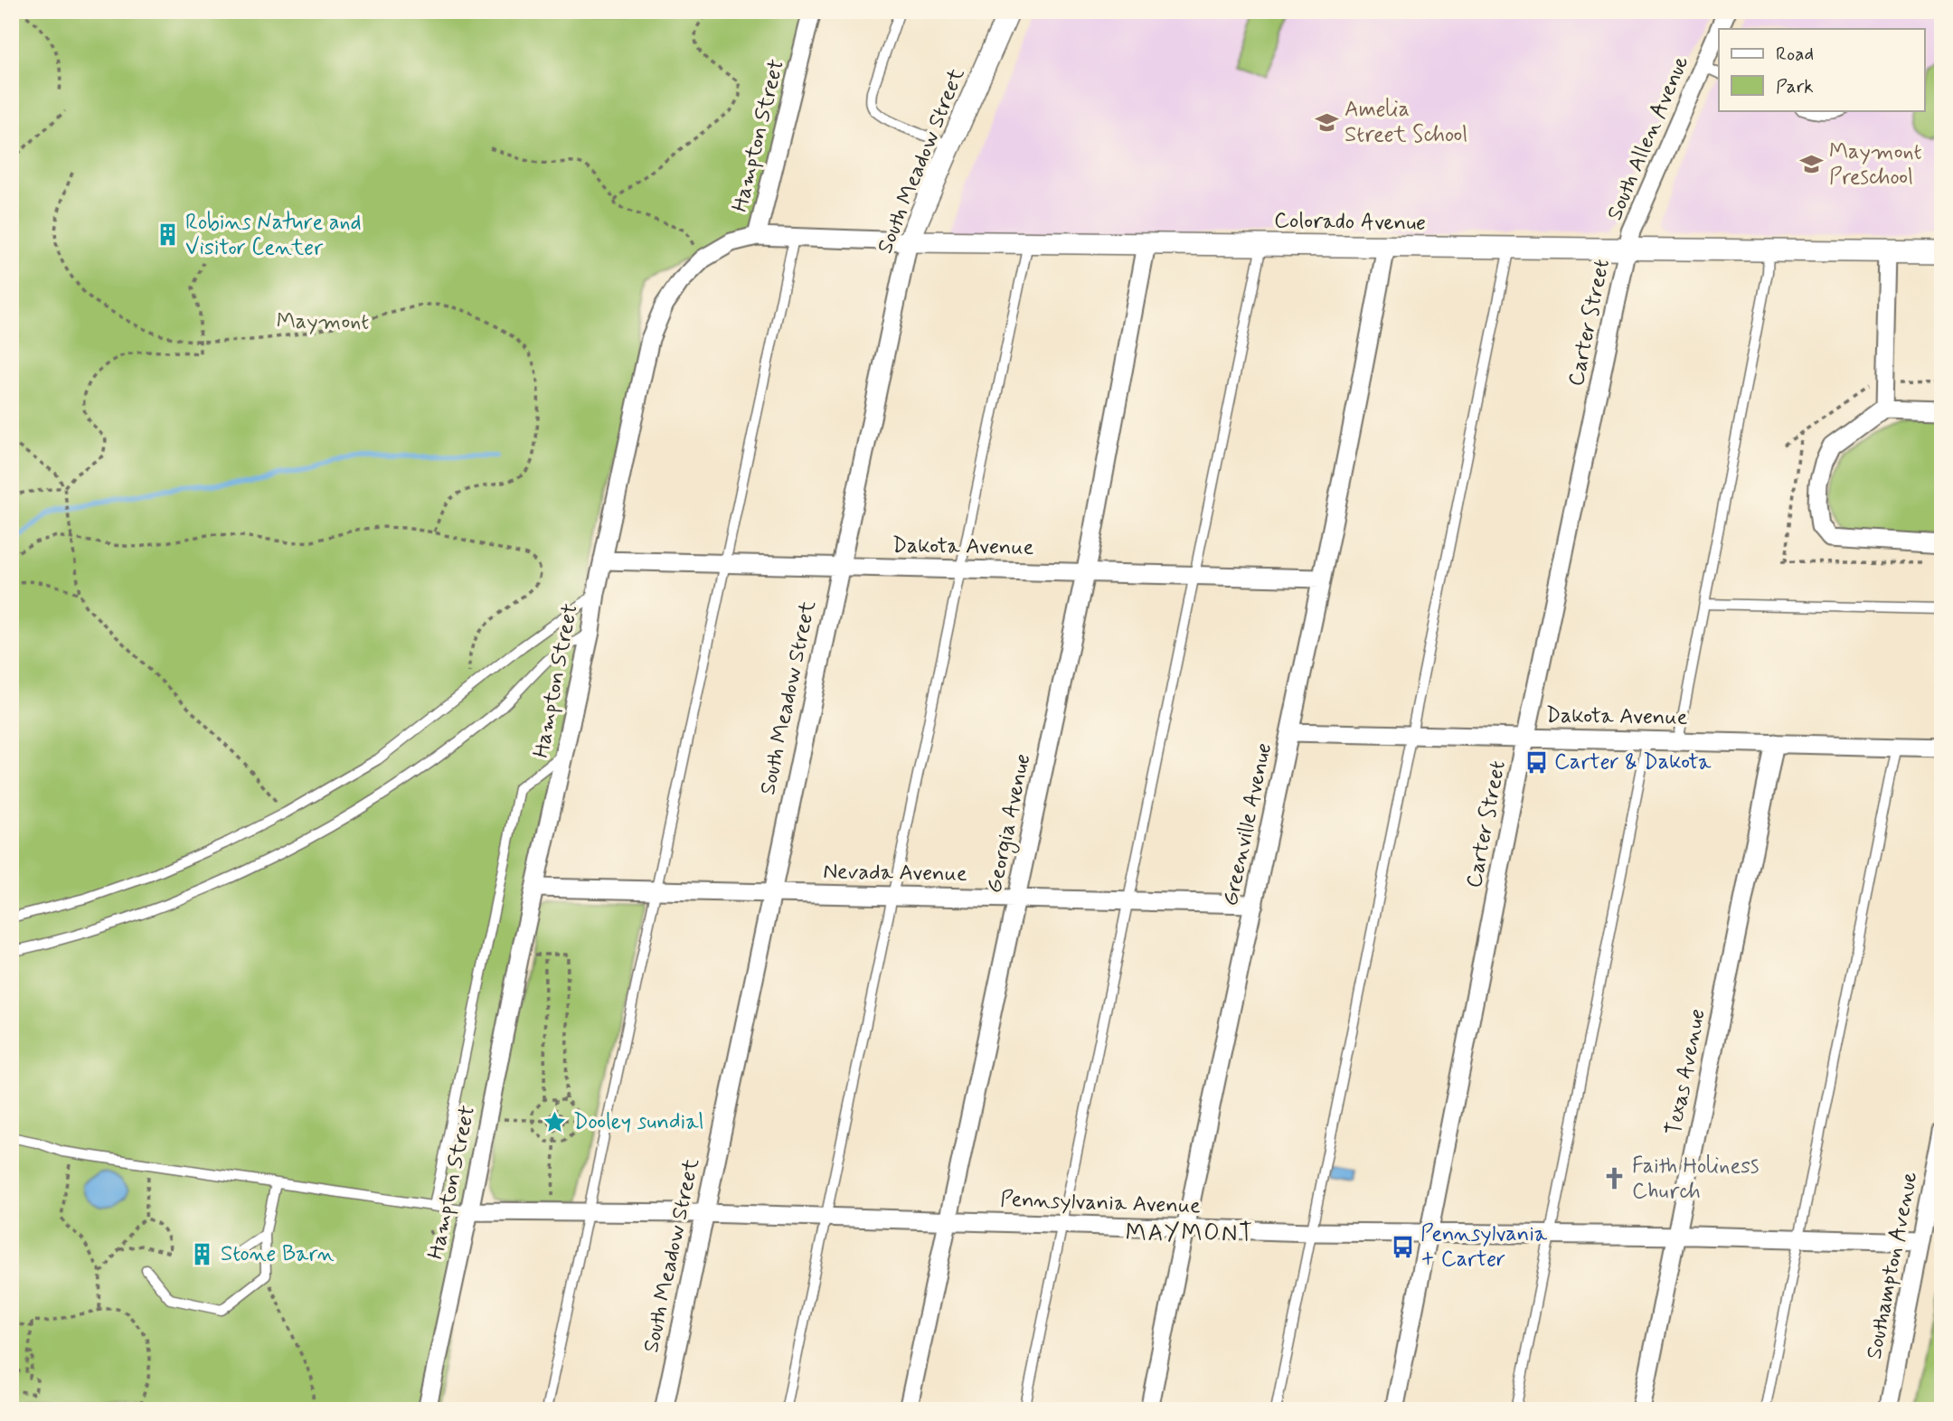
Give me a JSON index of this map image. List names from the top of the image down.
{
  "streets": {
    "street": [
      "Hampton Street",
      "South Allen Avenue",
      "South Meadow Street",
      "Colorado Avenue",
      "Carter Street",
      "Dakota Avenue",
      "Georgia Avenue",
      "Greenville Avenue",
      "Nevada Avenue",
      "Texas Avenue",
      "Pennsylvania Avenue",
      "Southampton Avenue"
    ]
  },
  "crossings": [
    ["Hampton Street", "Colorado Avenue"],
    ["Hampton Street", "Dakota Avenue"],
    ["Hampton Street", "Nevada Avenue"],
    ["Hampton Street", "Pennsylvania Avenue"],
    ["South Allen Avenue", "Colorado Avenue"],
    ["South Allen Avenue", "Carter Street"],
    ["South Meadow Street", "Colorado Avenue"],
    ["South Meadow Street", "Dakota Avenue"],
    ["South Meadow Street", "Nevada Avenue"],
    ["South Meadow Street", "Pennsylvania Avenue"],
    ["Colorado Avenue", "Carter Street"],
    ["Colorado Avenue", "Georgia Avenue"],
    ["Colorado Avenue", "Greenville Avenue"],
    ["Carter Street", "Dakota Avenue"],
    ["Carter Street", "Pennsylvania Avenue"],
    ["Dakota Avenue", "Georgia Avenue"],
    ["Dakota Avenue", "Greenville Avenue"],
    ["Dakota Avenue", "Texas Avenue"],
    ["Georgia Avenue", "Nevada Avenue"],
    ["Georgia Avenue", "Pennsylvania Avenue"],
    ["Greenville Avenue", "Nevada Avenue"],
    ["Greenville Avenue", "Pennsylvania Avenue"],
    ["Texas Avenue", "Pennsylvania Avenue"],
    ["Pennsylvania Avenue", "Southampton Avenue"]
  ],
  "districts": ["MAYMONT"],
  "parks": ["Maymont"],
  "places": {
    "school or university": ["Amelia Street School", "Maymont Preschool"],
    "building": ["Robins Nature and Visitor Center", "Stone Barn"],
    "bus stop": ["Carter & Dakota", "Pennsylvania + Carter"],
    "place": ["Dooley sundial"],
    "church": ["Faith Holiness Church"]
  },
  "legend": ["Road", "Park"]
}
